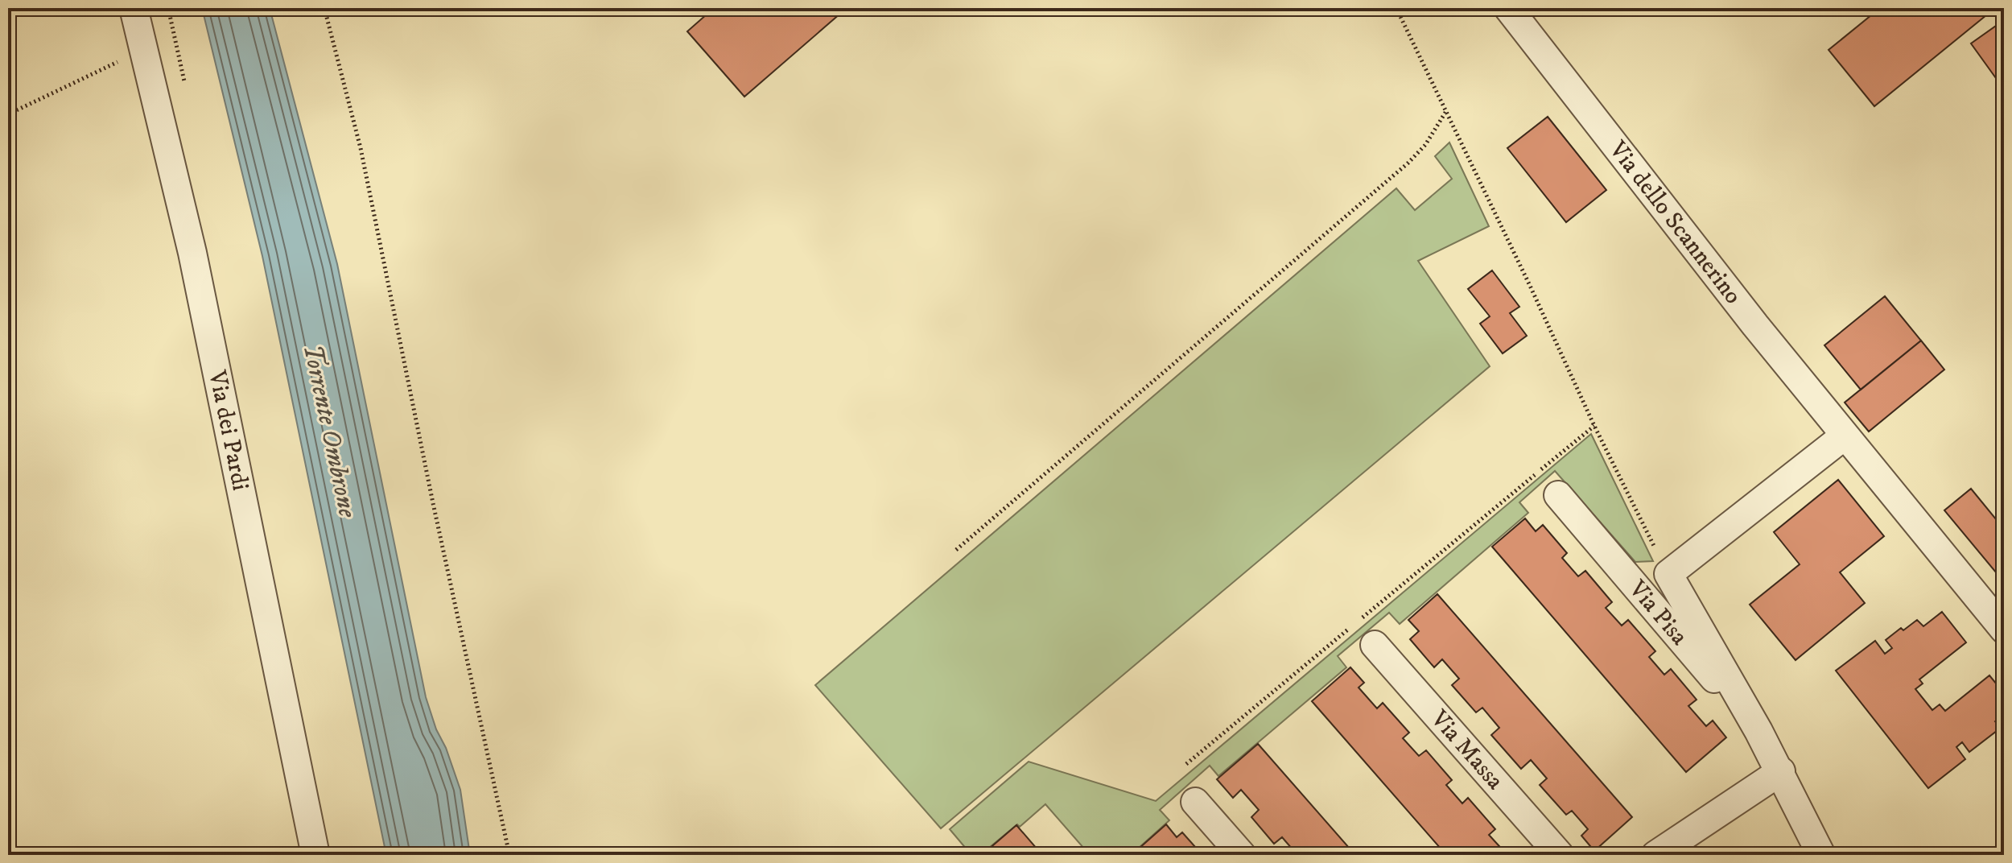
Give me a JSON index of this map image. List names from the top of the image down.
{
  "streets": {
    "street": [
      "Via dello Scannerino",
      "Via dei Pardi",
      "Via Pisa",
      "Via Massa"
    ]
  },
  "water": ["Torrente Ombrone"]
}
